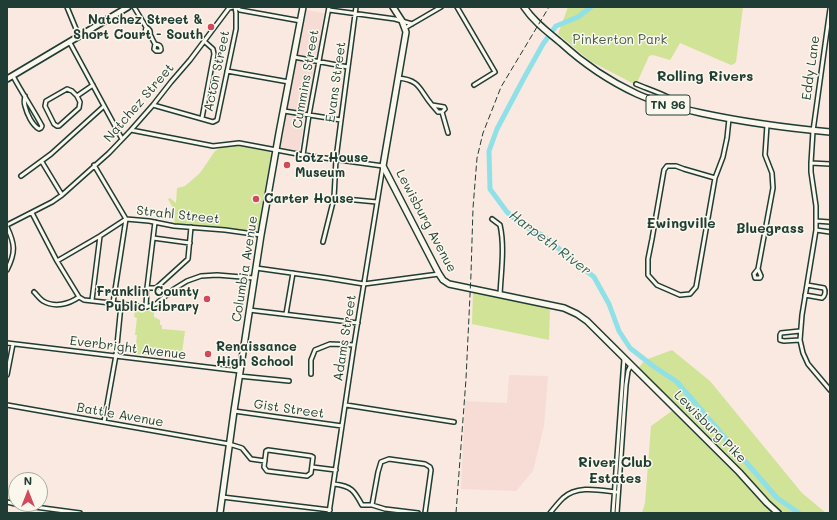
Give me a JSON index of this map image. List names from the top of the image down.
{
  "streets": {
    "main road": [
      "TN 96",
      "Lewisburg Avenue",
      "Columbia Avenue",
      "Lewisburg Pike"
    ],
    "street": [
      "Eddy Lane",
      "Acton Street",
      "Cummins Street",
      "Evans Street",
      "Natchez Street",
      "Strahl Street",
      "Adams Street",
      "Everbright Avenue",
      "Gist Street",
      "Battle Avenue"
    ]
  },
  "crossings": [
    ["Eddy Lane", "TN 96"],
    ["Acton Street", "Natchez Street"],
    ["Strahl Street", "Columbia Avenue"],
    ["Lewisburg Avenue", "Adams Street"],
    ["Lewisburg Avenue", "Lewisburg Pike"],
    ["Columbia Avenue", "Everbright Avenue"],
    ["Columbia Avenue", "Gist Street"],
    ["Columbia Avenue", "Battle Avenue"],
    ["Adams Street", "Gist Street"]
  ],
  "districts": [
    "Rolling Rivers",
    "Ewingville",
    "Bluegrass",
    "River Club Estates"
  ],
  "water": ["Harpeth River"],
  "parks": ["Pinkerton Park"],
  "places": [
    "Natchez Street & Short Court - South",
    "Lotz House Museum",
    "Carter House",
    "Franklin County Public Library",
    "Renaissance High School"
  ],
  "north": "top"
}
